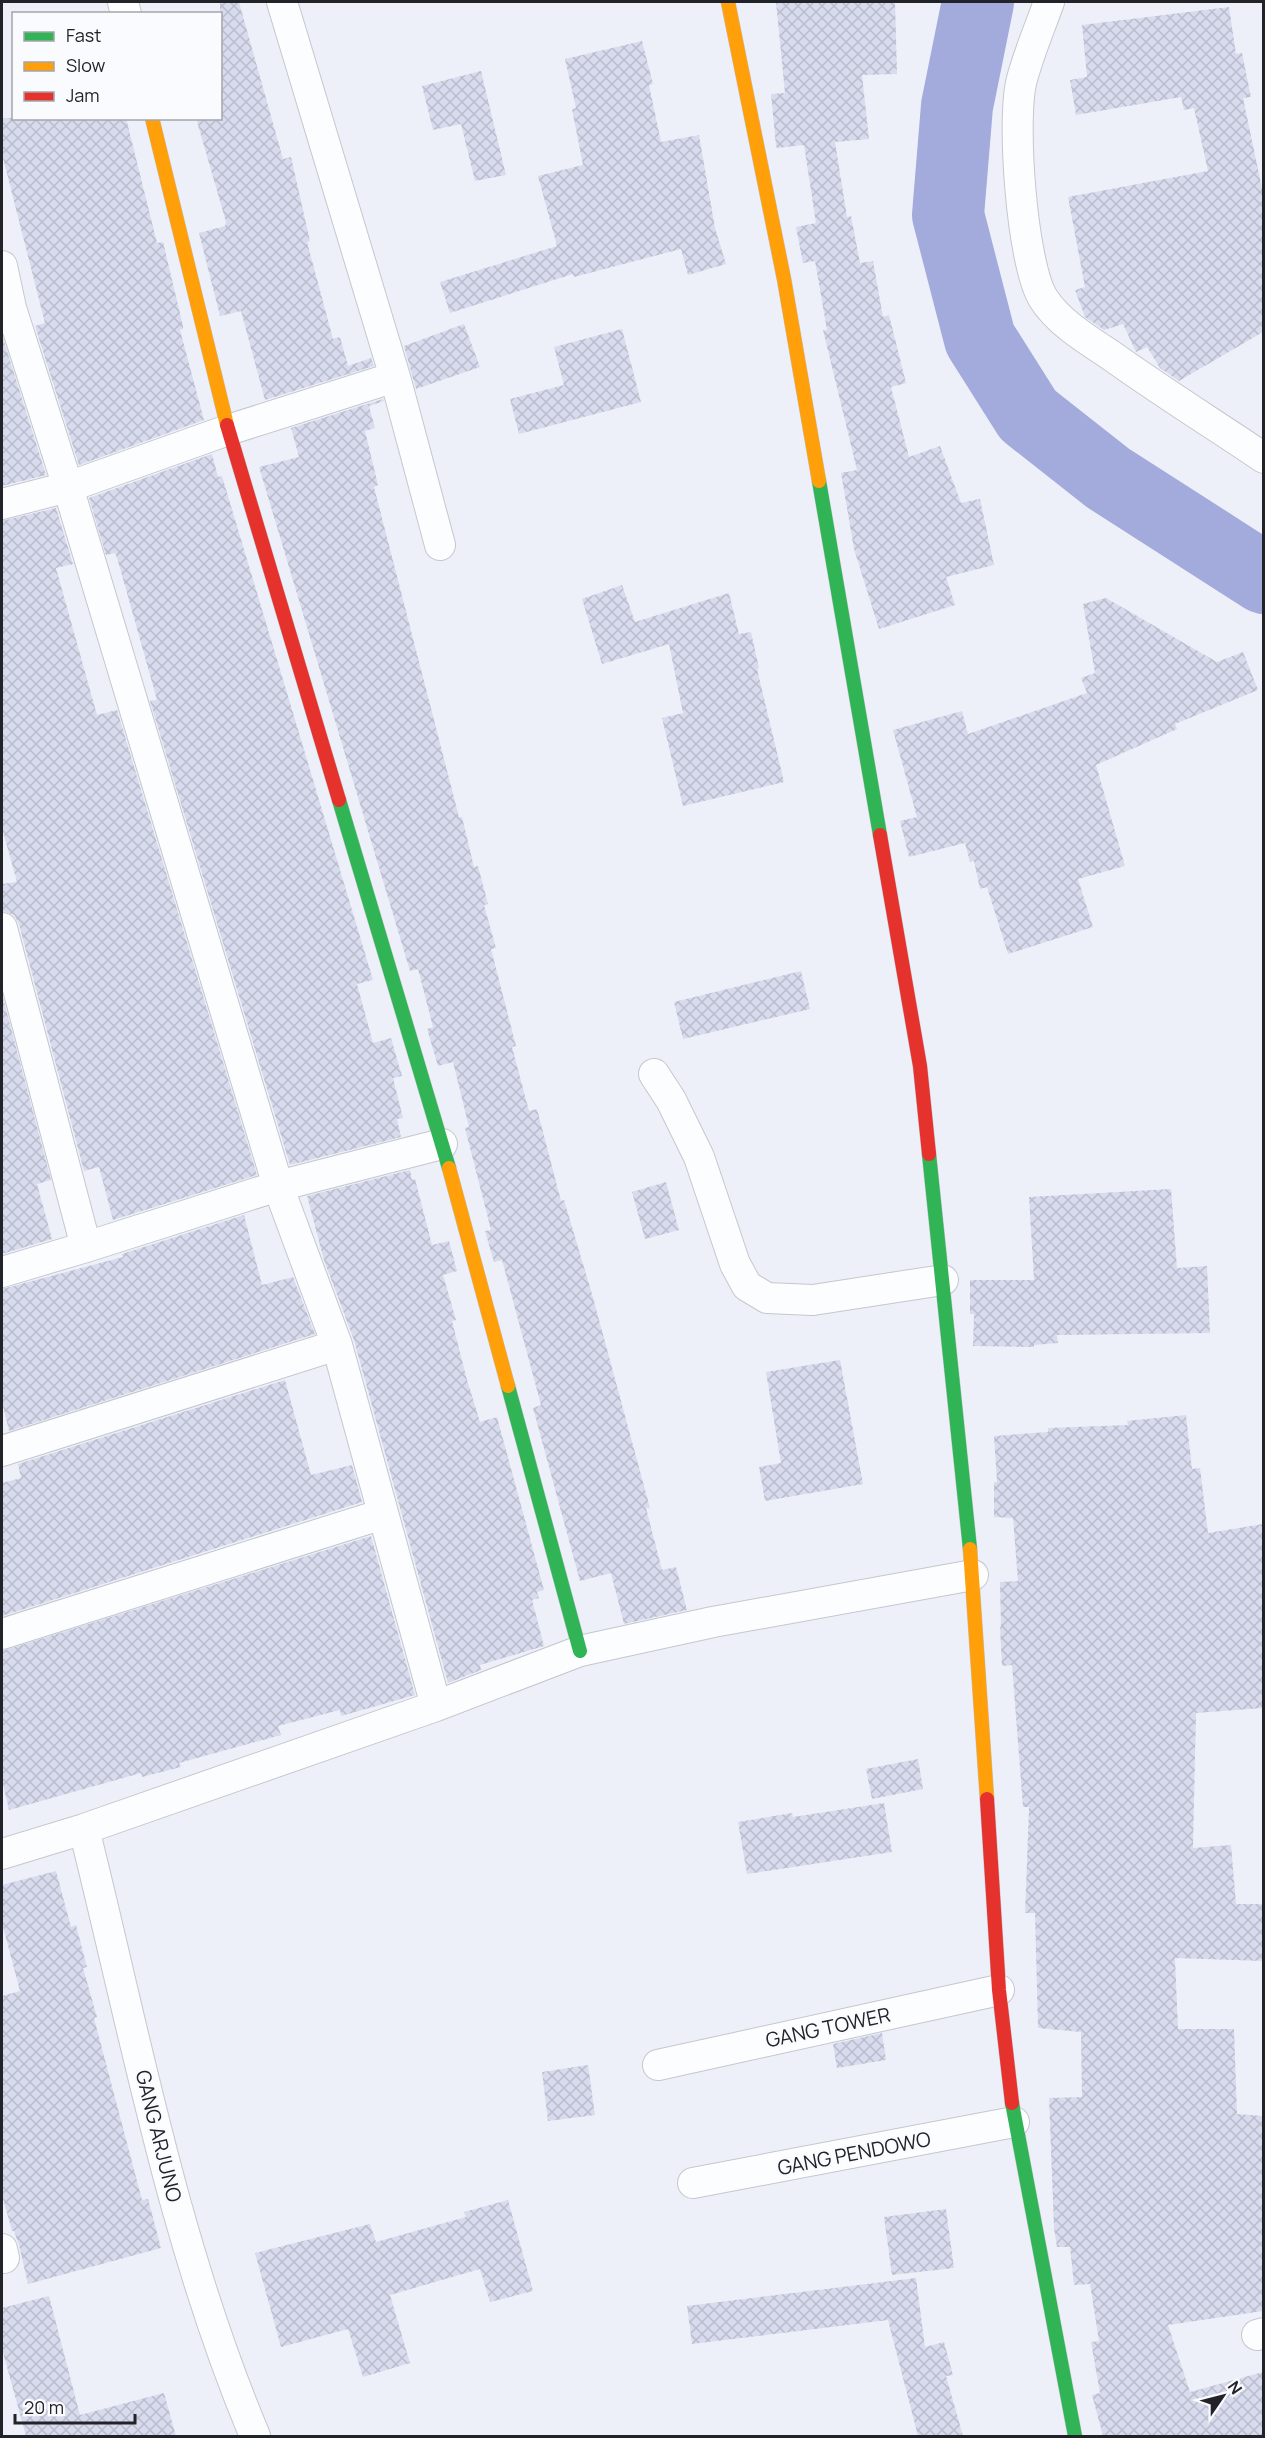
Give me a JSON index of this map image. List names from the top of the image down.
{
  "streets": {
    "street": ["GANG TOWER", "GANG ARJUNO", "GANG PENDOWO"]
  },
  "legend": ["Fast", "Slow", "Jam"],
  "scale_bar": "20 m",
  "north": "top right"
}
